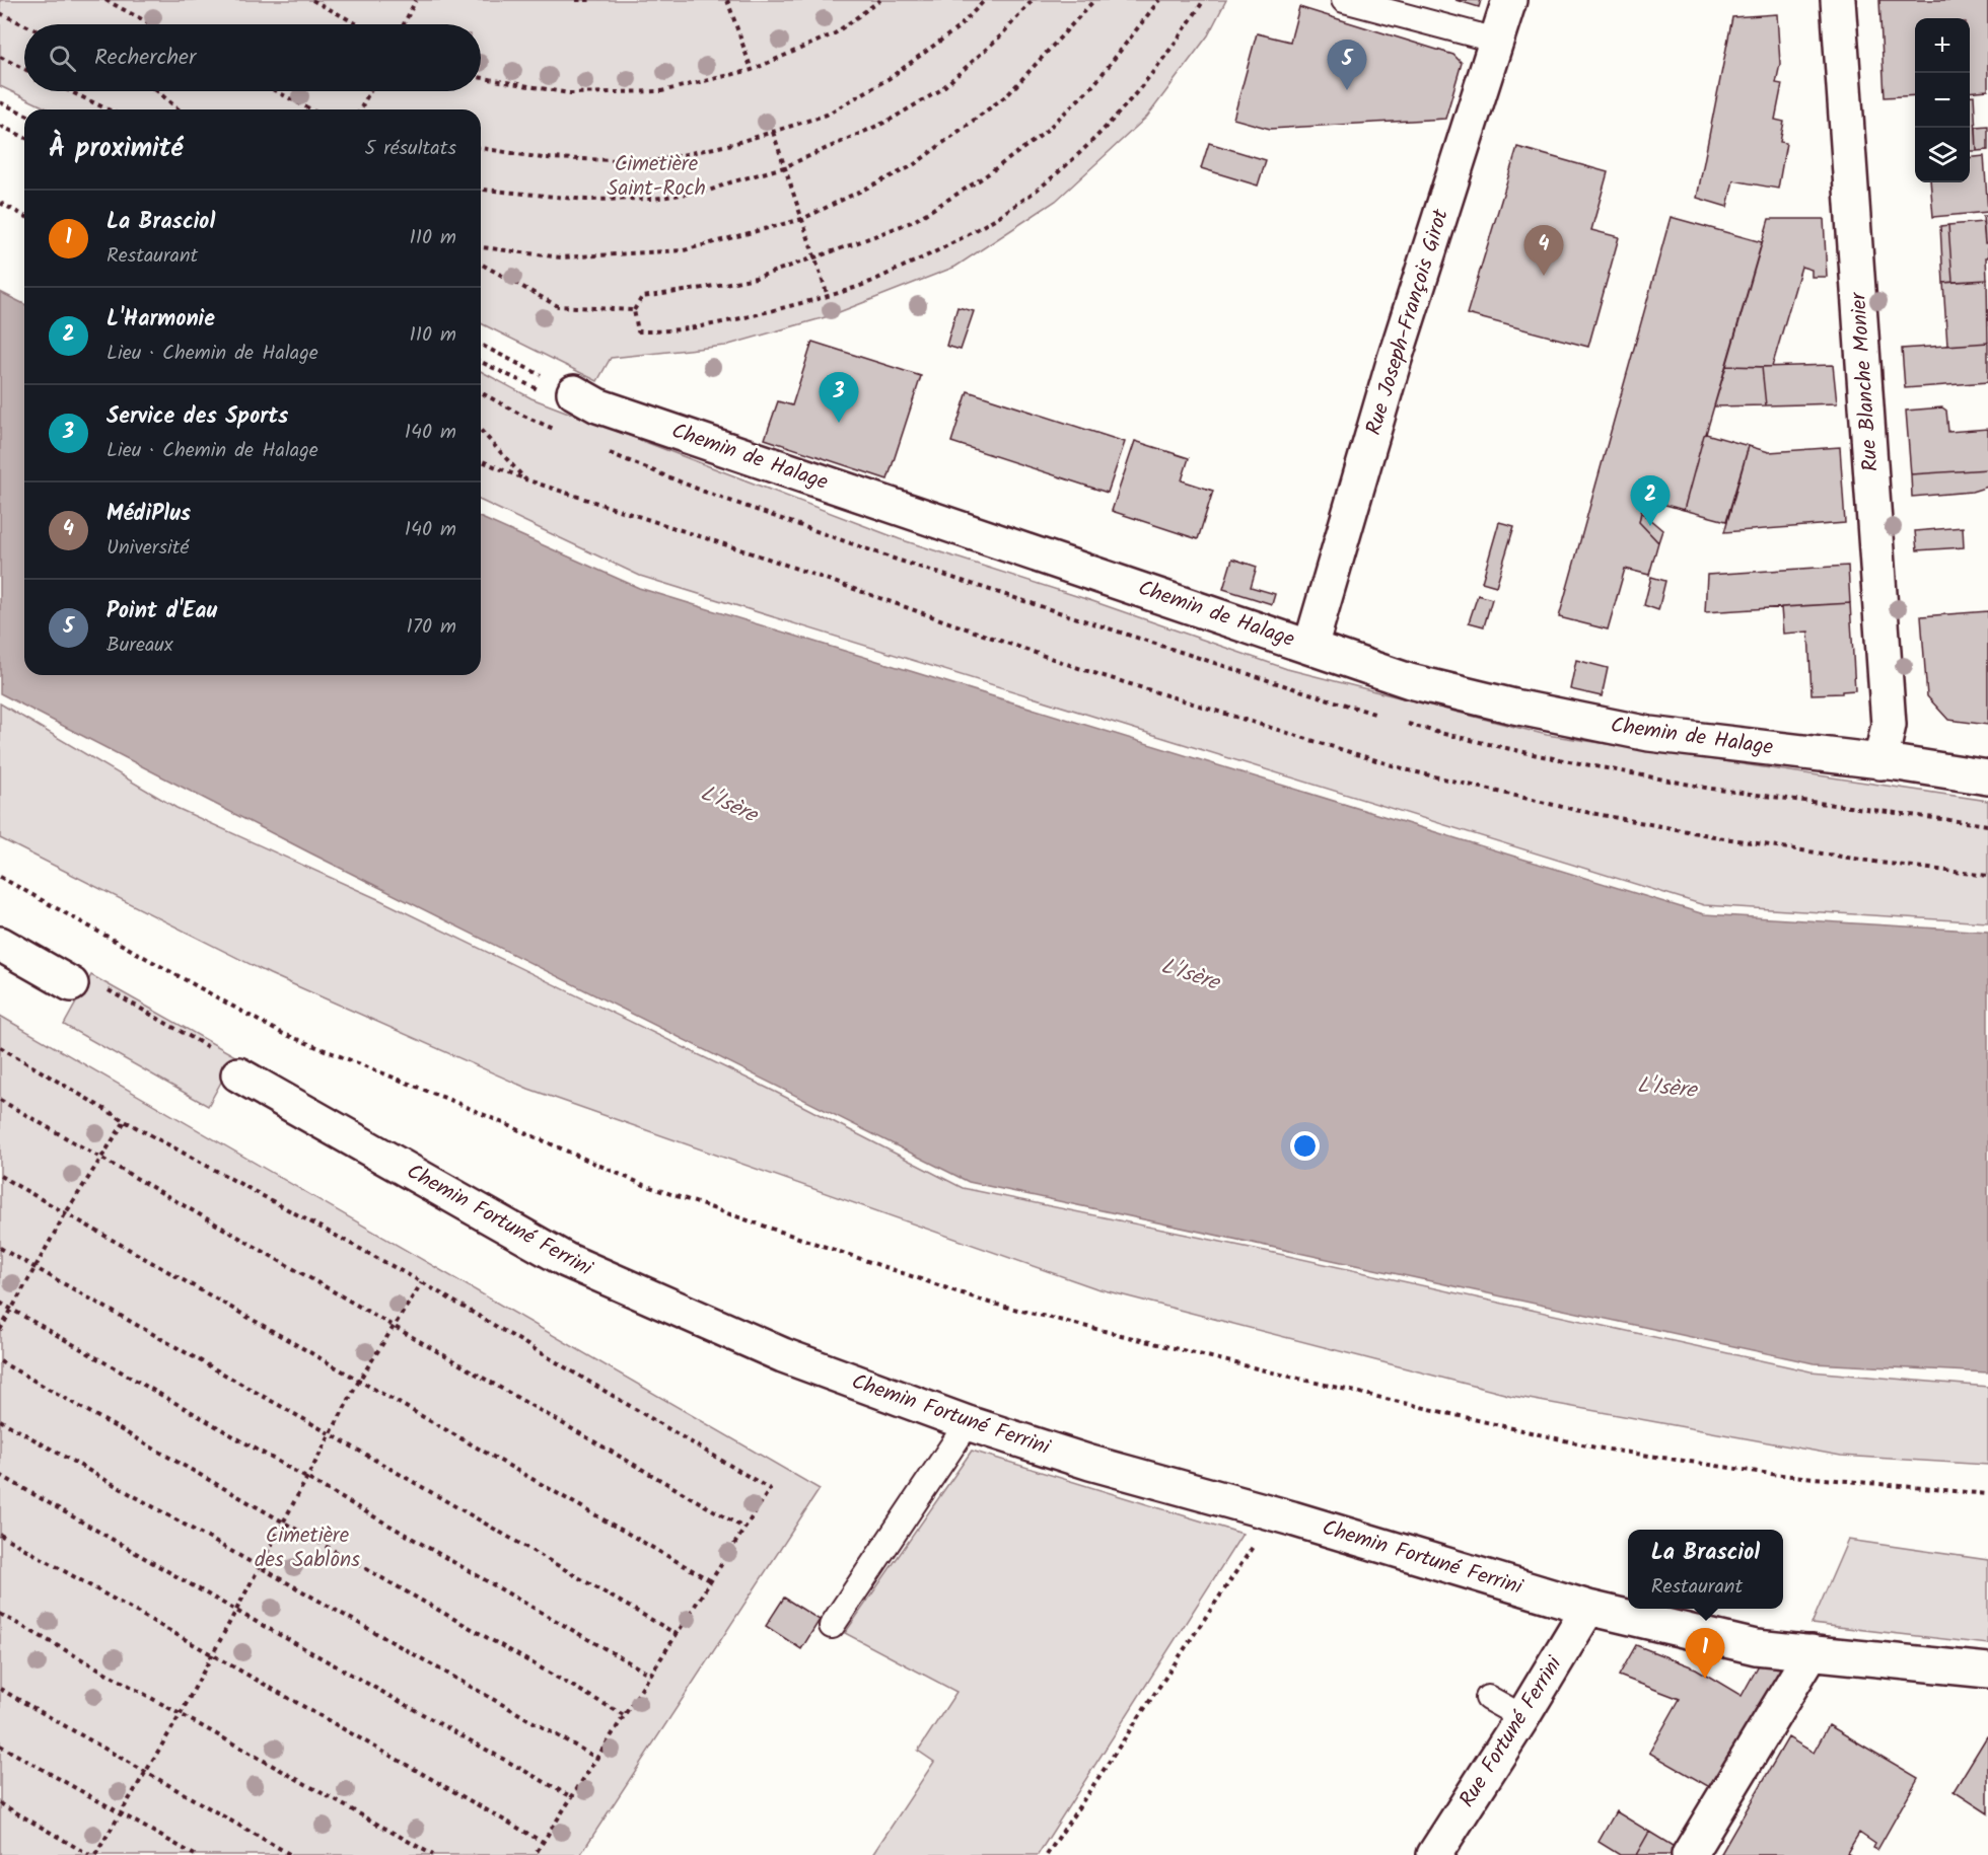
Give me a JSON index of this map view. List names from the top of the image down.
{
  "streets": {
    "street": [
      "Rue Joseph-François Girot",
      "Rue Blanche Monier",
      "Chemin de Halage",
      "Chemin Fortuné Ferrini",
      "Rue Fortuné Ferrini"
    ]
  },
  "crossings": [
    ["Rue Joseph-François Girot", "Chemin de Halage"],
    ["Rue Blanche Monier", "Chemin de Halage"],
    ["Chemin Fortuné Ferrini", "Rue Fortuné Ferrini"]
  ],
  "water": ["L'Isère"],
  "parks": ["Cimetière Saint-Roch", "Cimetière des Sablons"],
  "page": {
    "map_buttons": ["+", "−"],
    "search": "Rechercher",
    "pins": [
      "5",
      "4",
      "3",
      "2",
      "1"
    ],
    "heading": ["À proximité", "5 résultats"],
    "list": [
      {
        "mark": "1",
        "name": "La Brasciol",
        "note": "Restaurant",
        "value": "110 m"
      },
      {
        "mark": "2",
        "name": "L'Harmonie",
        "note": "Lieu · Chemin de Halage",
        "value": "110 m"
      },
      {
        "mark": "3",
        "name": "Service des Sports",
        "note": "Lieu · Chemin de Halage",
        "value": "140 m"
      },
      {
        "mark": "4",
        "name": "MédiPlus",
        "note": "Université",
        "value": "140 m"
      },
      {
        "mark": "5",
        "name": "Point d'Eau",
        "note": "Bureaux",
        "value": "170 m"
      }
    ],
    "popup": ["La Brasciol", "Restaurant"]
  }
}
